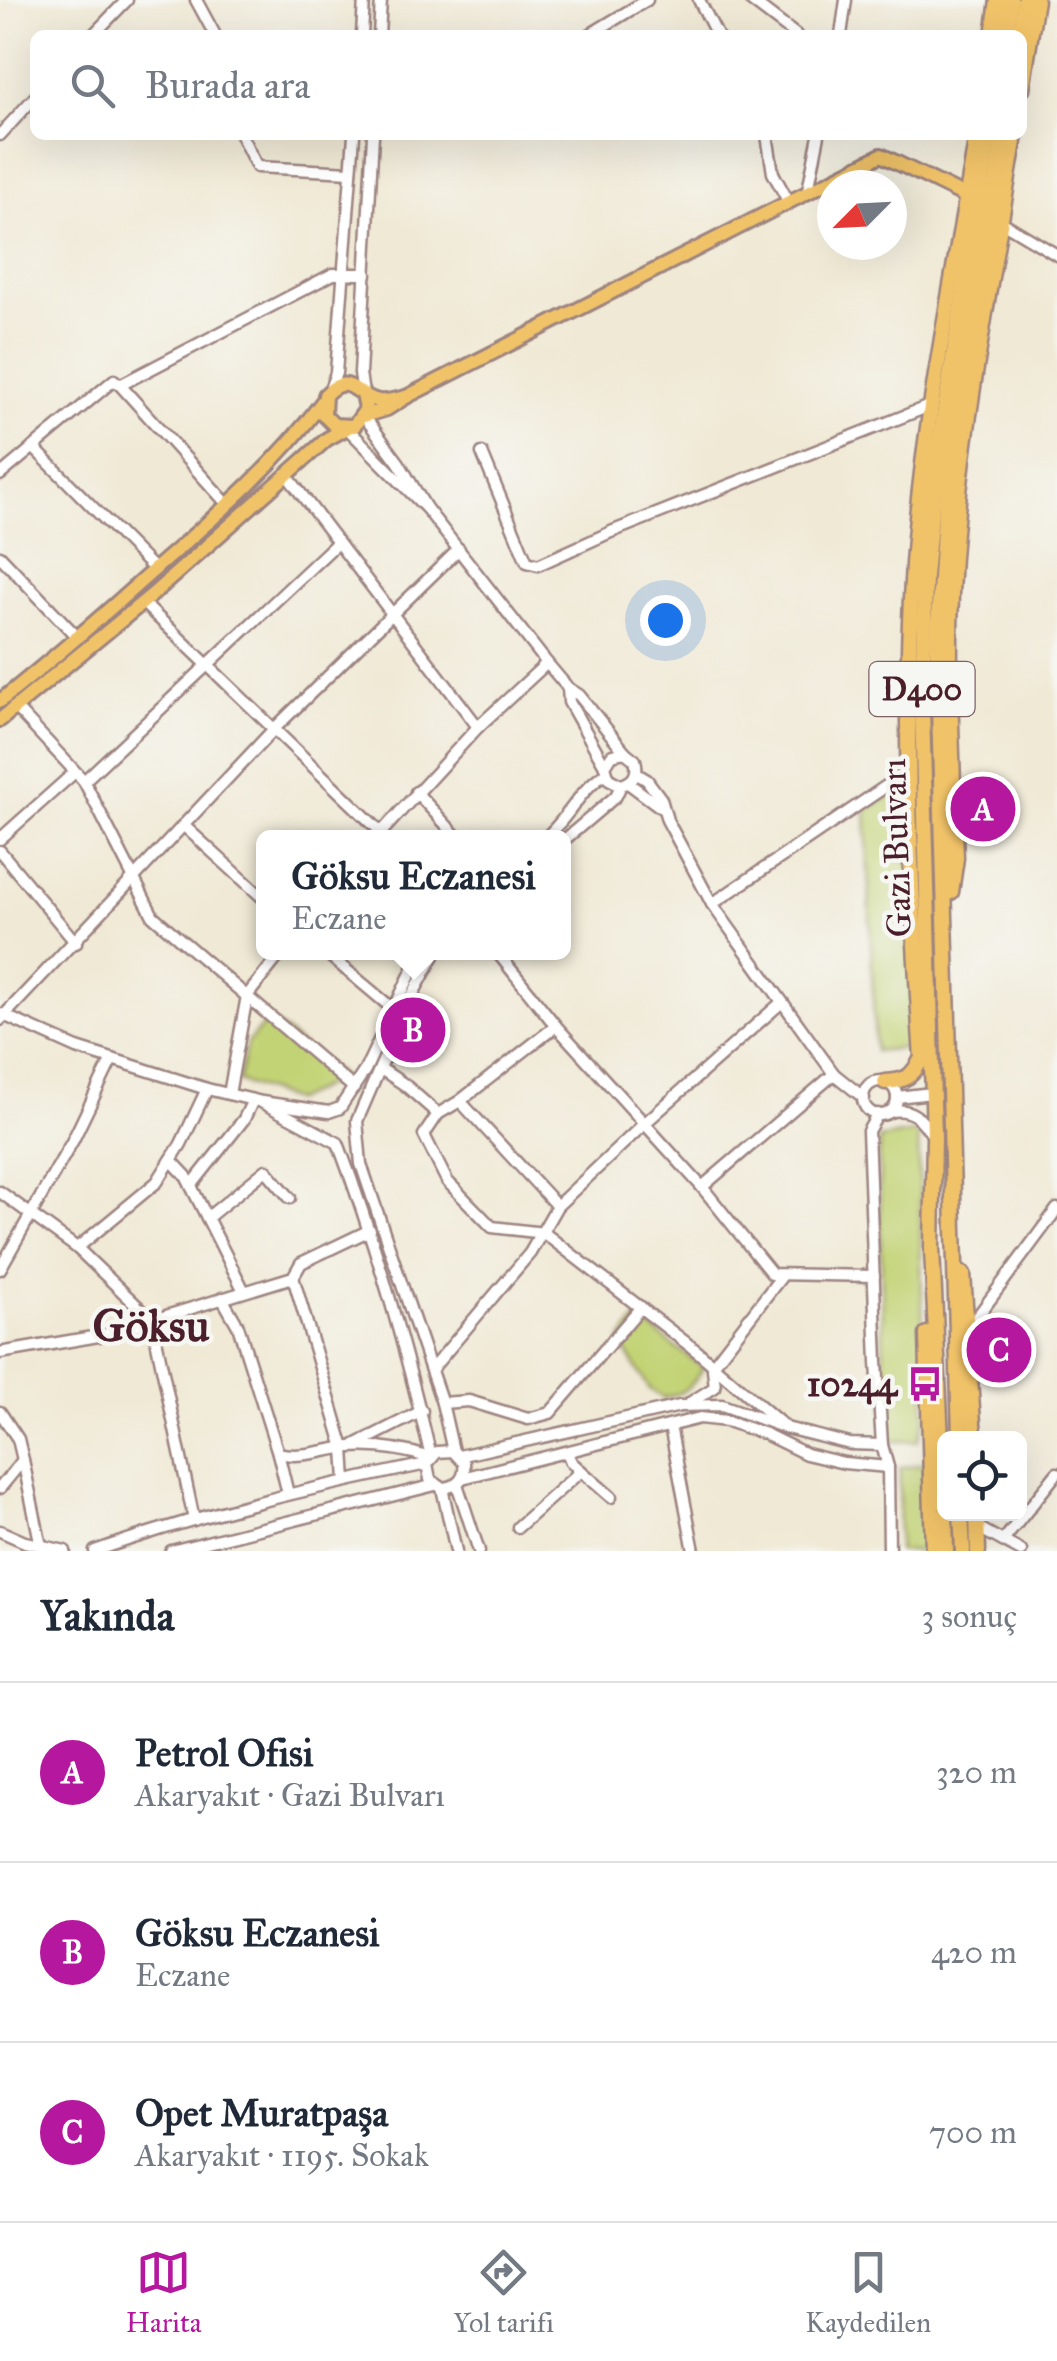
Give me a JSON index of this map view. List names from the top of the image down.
{
  "streets": {
    "highway": ["D400", "Gazi Bulvarı"]
  },
  "districts": ["Göksu"],
  "places": {
    "bus stop": ["10244"]
  },
  "north": "bottom left",
  "page": {
    "search": "Burada ara",
    "pins": ["A", "B", "C"],
    "popup": ["Göksu Eczanesi", "Eczane"],
    "heading": ["Yakında", "3 sonuç"],
    "list": [
      {
        "mark": "A",
        "name": "Petrol Ofisi",
        "note": "Akaryakıt · Gazi Bulvarı",
        "value": "320 m"
      },
      {
        "mark": "B",
        "name": "Göksu Eczanesi",
        "note": "Eczane",
        "value": "420 m"
      },
      {
        "mark": "C",
        "name": "Opet Muratpaşa",
        "note": "Akaryakıt · 1195. Sokak",
        "value": "700 m"
      }
    ],
    "nav": ["Harita", "Yol tarifi", "Kaydedilen"]
  }
}
